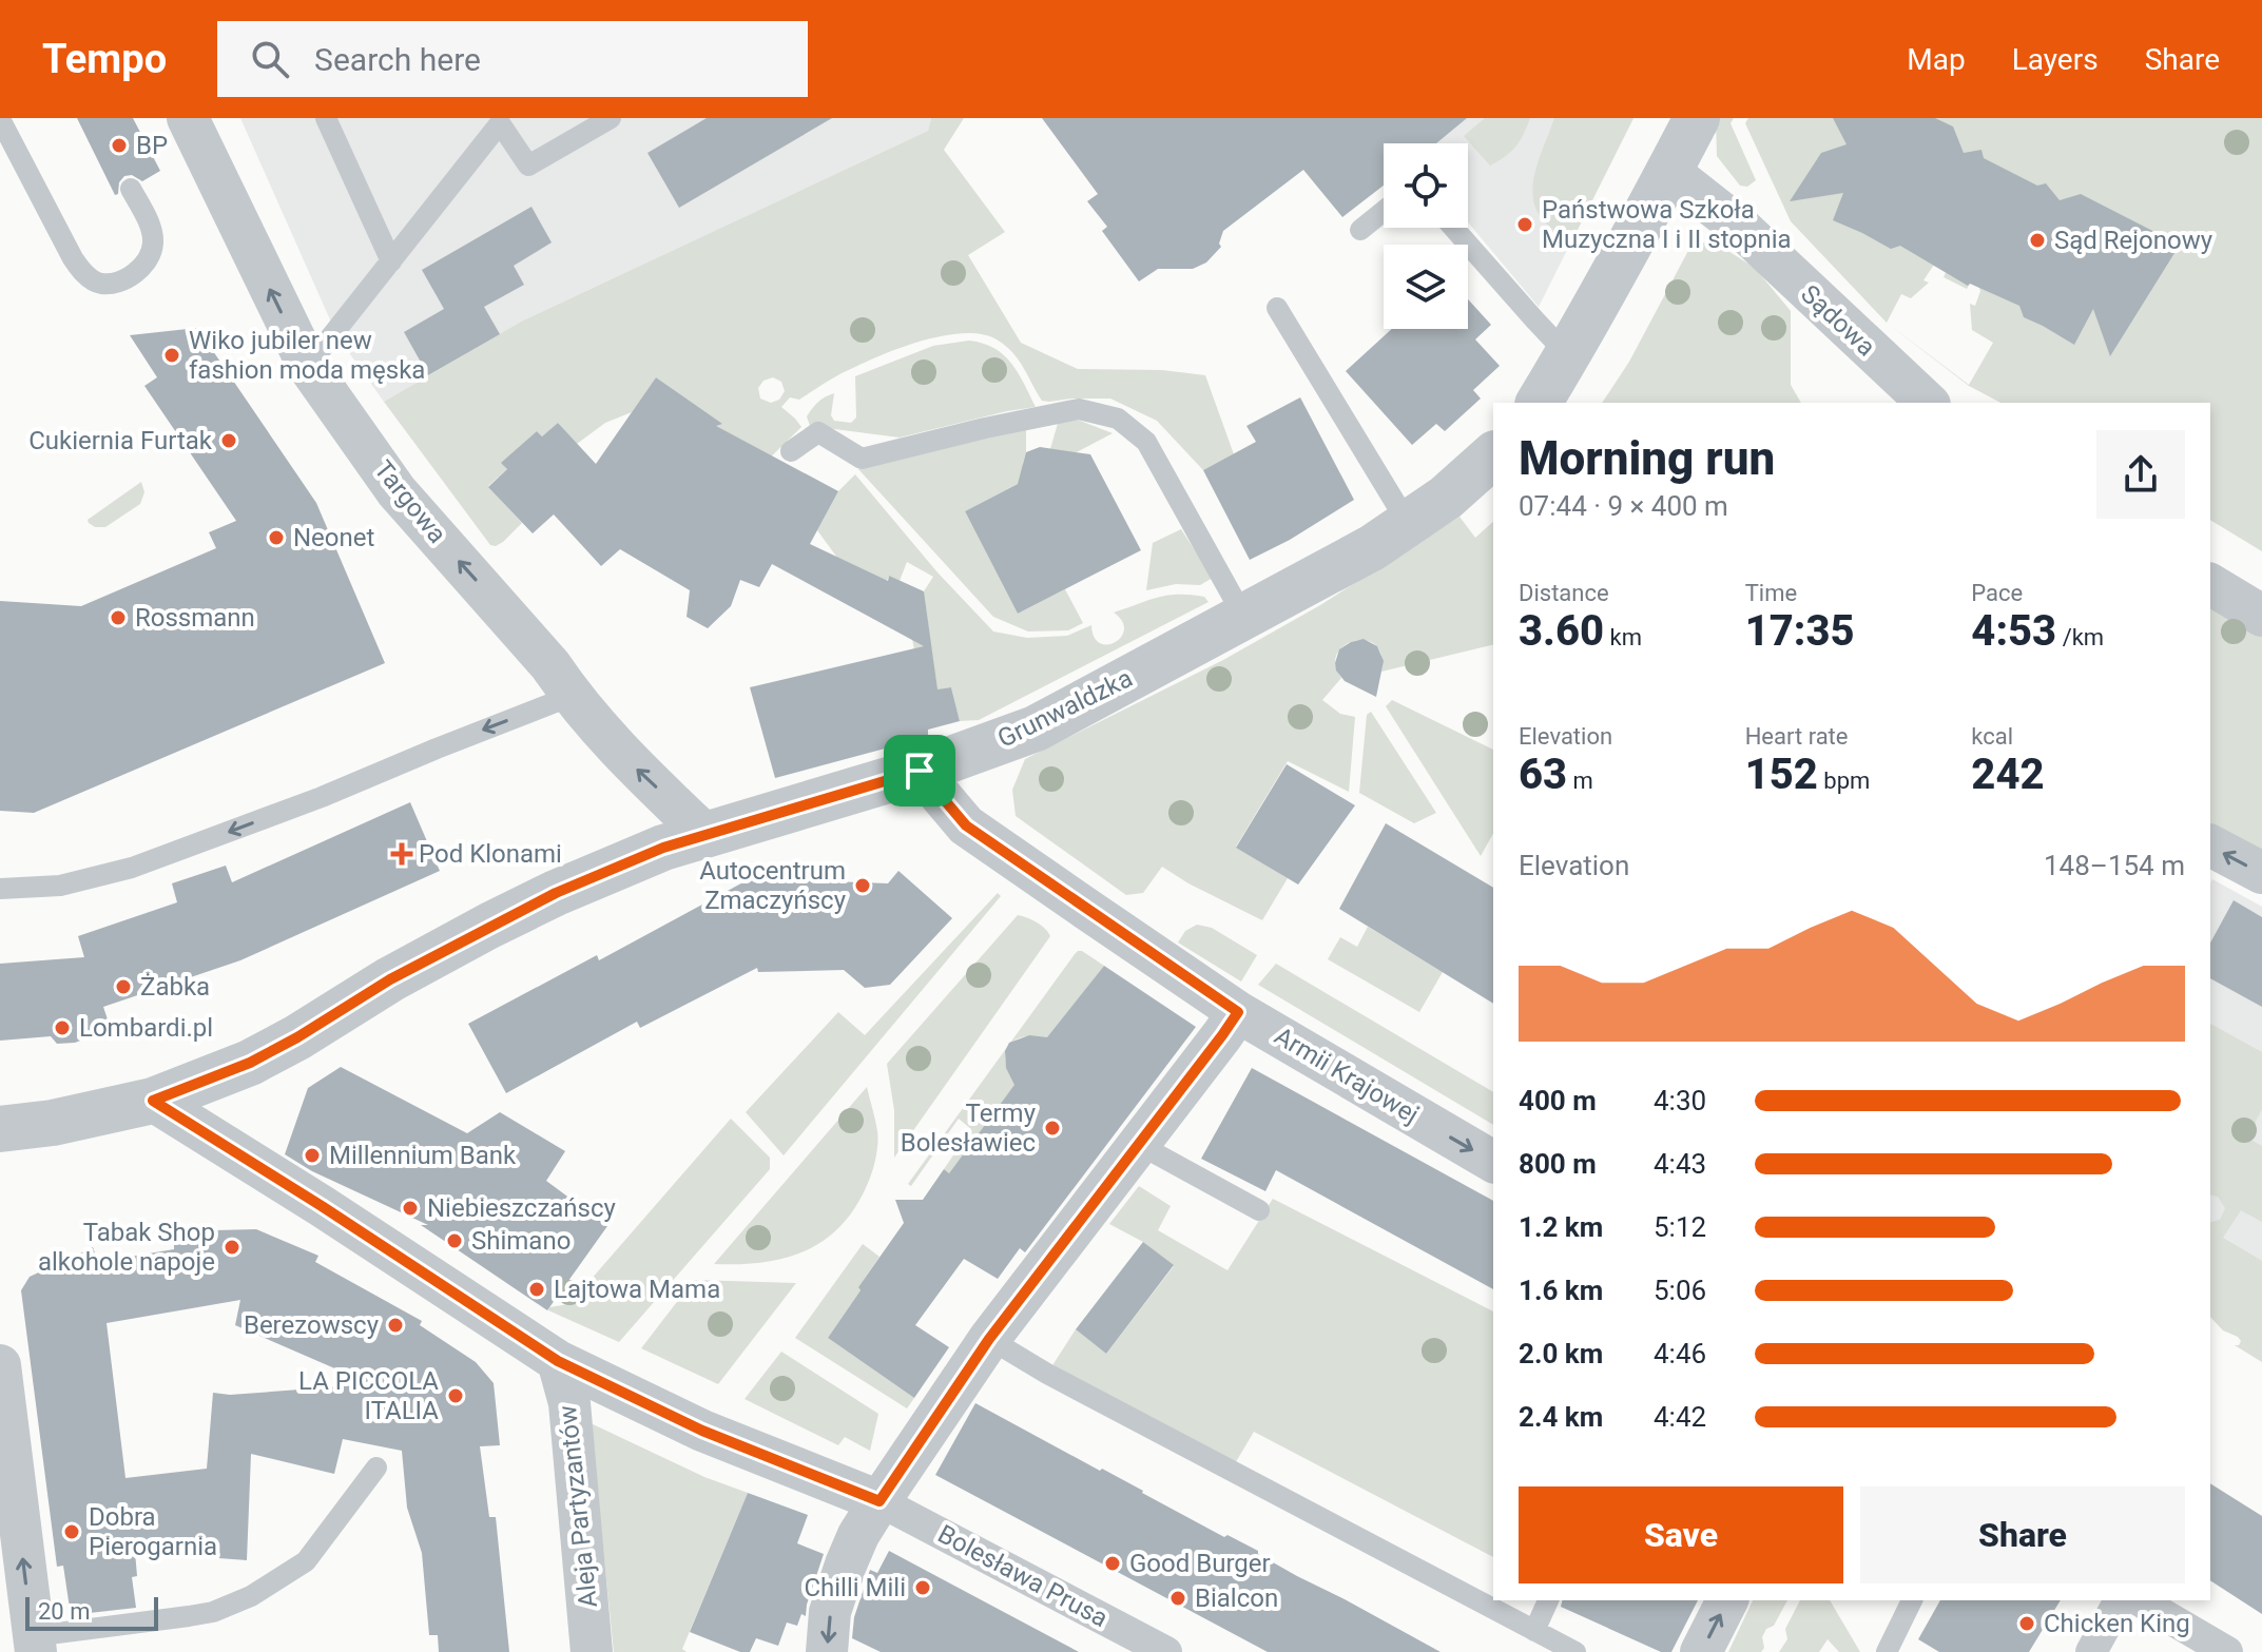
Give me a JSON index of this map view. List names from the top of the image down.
{
  "streets": {
    "street": [
      "Sądowa",
      "Targowa",
      "Grunwaldzka",
      "Armii Krajowej",
      "Aleja Partyzantów",
      "Bolesława Prusa"
    ]
  },
  "crossings": [
    ["Targowa", "Grunwaldzka"],
    ["Grunwaldzka", "Armii Krajowej"]
  ],
  "one_way": ["Targowa", "Armii Krajowej"],
  "places": {
    "other": [
      "BP",
      "Państwowa Szkoła Muzyczna I i II stopnia",
      "Sąd Rejonowy",
      "Wiko jubiler new fashion moda męska",
      "Cukiernia Furtak",
      "Neonet",
      "Rossmann",
      "Autocentrum Zmaczyńscy",
      "Żabka",
      "Lombardi.pl",
      "Termy Bolesławiec",
      "Millennium Bank",
      "Niebieszczańscy",
      "Shimano",
      "Tabak Shop alkohole napoje",
      "Lajtowa Mama",
      "Berezowscy",
      "LA PICCOLA ITALIA",
      "Dobra Pierogarnia",
      "Good Burger",
      "Chilli Mili",
      "Bialcon",
      "Chicken King"
    ],
    "health": ["Pod Klonami"]
  },
  "scale_bar": "20 m",
  "page": {
    "header": "Tempo",
    "search": "Search here",
    "nav": ["Map", "Layers", "Share"],
    "heading": ["Morning run", "07:44 · 9 × 400 m"],
    "stats": [
      ["Distance", "3.60 km"],
      ["Time", "17:35"],
      ["Pace", "4:53 /km"],
      ["Elevation", "63 m"],
      ["Heart rate", "152 bpm"],
      ["kcal", "242"]
    ],
    "chart": ["Elevation", "148–154 m"],
    "list": [
      {
        "name": "400 m",
        "note": "4:30"
      },
      {
        "name": "800 m",
        "note": "4:43"
      },
      {
        "name": "1.2 km",
        "note": "5:12"
      },
      {
        "name": "1.6 km",
        "note": "5:06"
      },
      {
        "name": "2.0 km",
        "note": "4:46"
      },
      {
        "name": "2.4 km",
        "note": "4:42"
      }
    ],
    "buttons": ["Save", "Share"],
    "scale": "20 m"
  }
}
